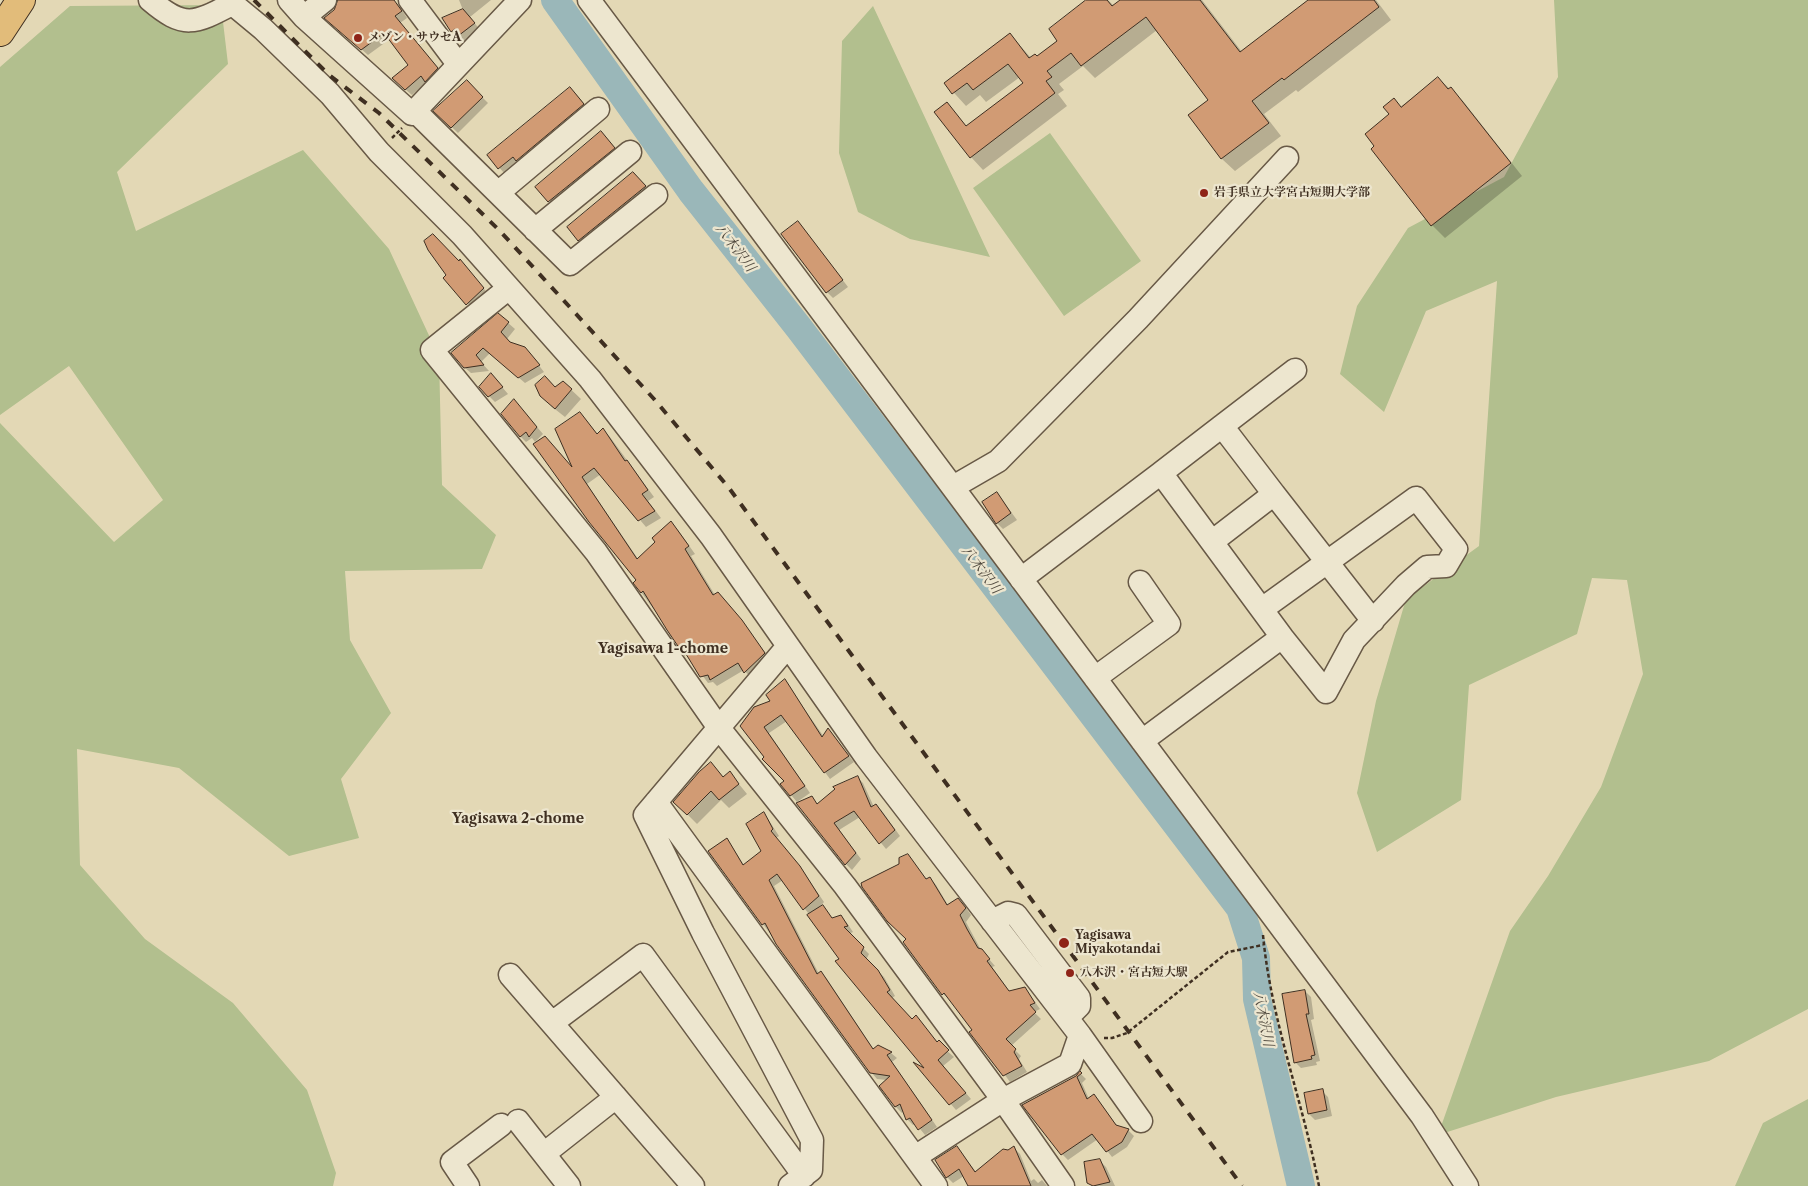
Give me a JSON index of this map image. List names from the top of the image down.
{
  "districts": ["Yagisawa 1-chome", "Yagisawa 2-chome"],
  "water": ["八木沢川"],
  "places": [
    "メゾン・サウセA",
    "岩手県立大学宮古短期大学部",
    "Yagisawa Miyakotandai",
    "八木沢・宮古短大駅"
  ]
}
